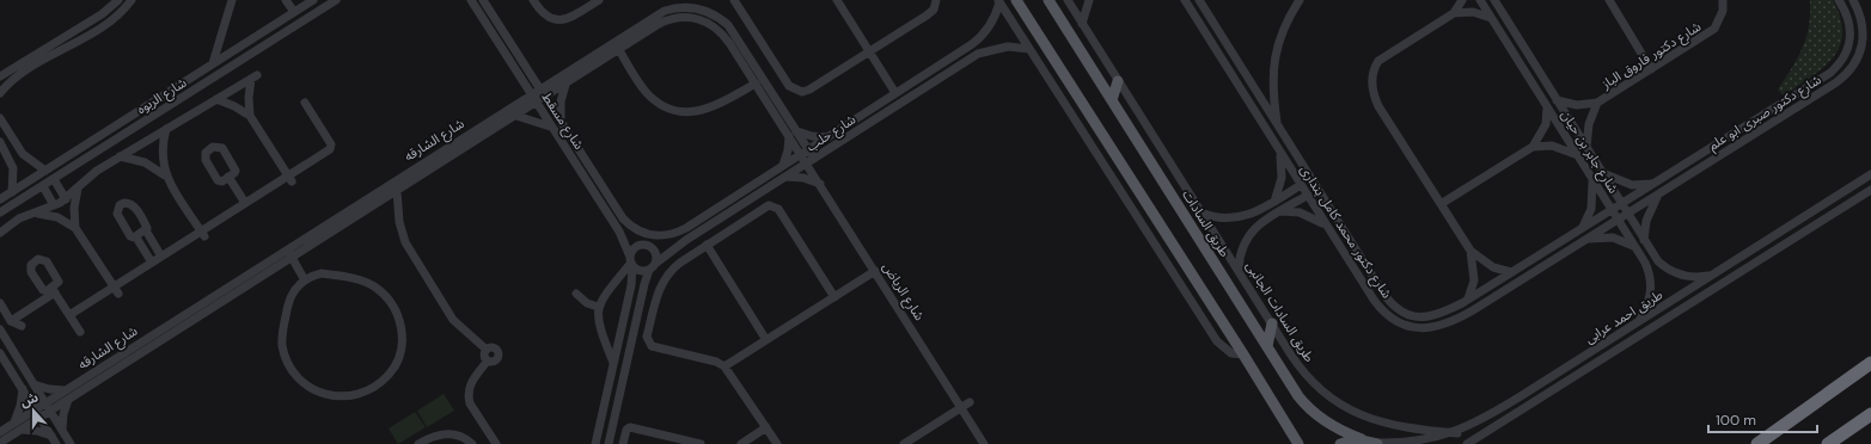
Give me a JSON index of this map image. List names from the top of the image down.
{
  "streets": {
    "main road": ["طريق السادات"],
    "street": [
      "شارع دكتور فاروق الباز",
      "شارع الربوه",
      "شارع دكتور صبرى ابو علم",
      "شارع مسقط",
      "شارع حلب",
      "شارع الشارقه",
      "شارع جابر بن حيان",
      "شارع دكتور محمد كامل بندارى",
      "شارع الرياض",
      "طريق السادات الجانبى",
      "طريق احمد عرابى"
    ]
  },
  "crossings": [
    ["شارع دكتور فاروق الباز", "شارع جابر بن حيان"],
    ["شارع دكتور صبرى ابو علم", "شارع جابر بن حيان"],
    ["شارع دكتور صبرى ابو علم", "شارع دكتور محمد كامل بندارى"],
    ["شارع مسقط", "شارع حلب"],
    ["شارع مسقط", "شارع الشارقه"],
    ["شارع حلب", "شارع الشارقه"],
    ["شارع حلب", "شارع الرياض"],
    ["شارع الشارقه", "شارع الرياض"],
    ["شارع جابر بن حيان", "شارع دكتور محمد كامل بندارى"],
    ["شارع جابر بن حيان", "طريق احمد عرابى"],
    ["طريق السادات", "طريق احمد عرابى"],
    ["طريق السادات الجانبى", "طريق احمد عرابى"]
  ],
  "scale_bar": "100 m",
  "north": "top"
}
